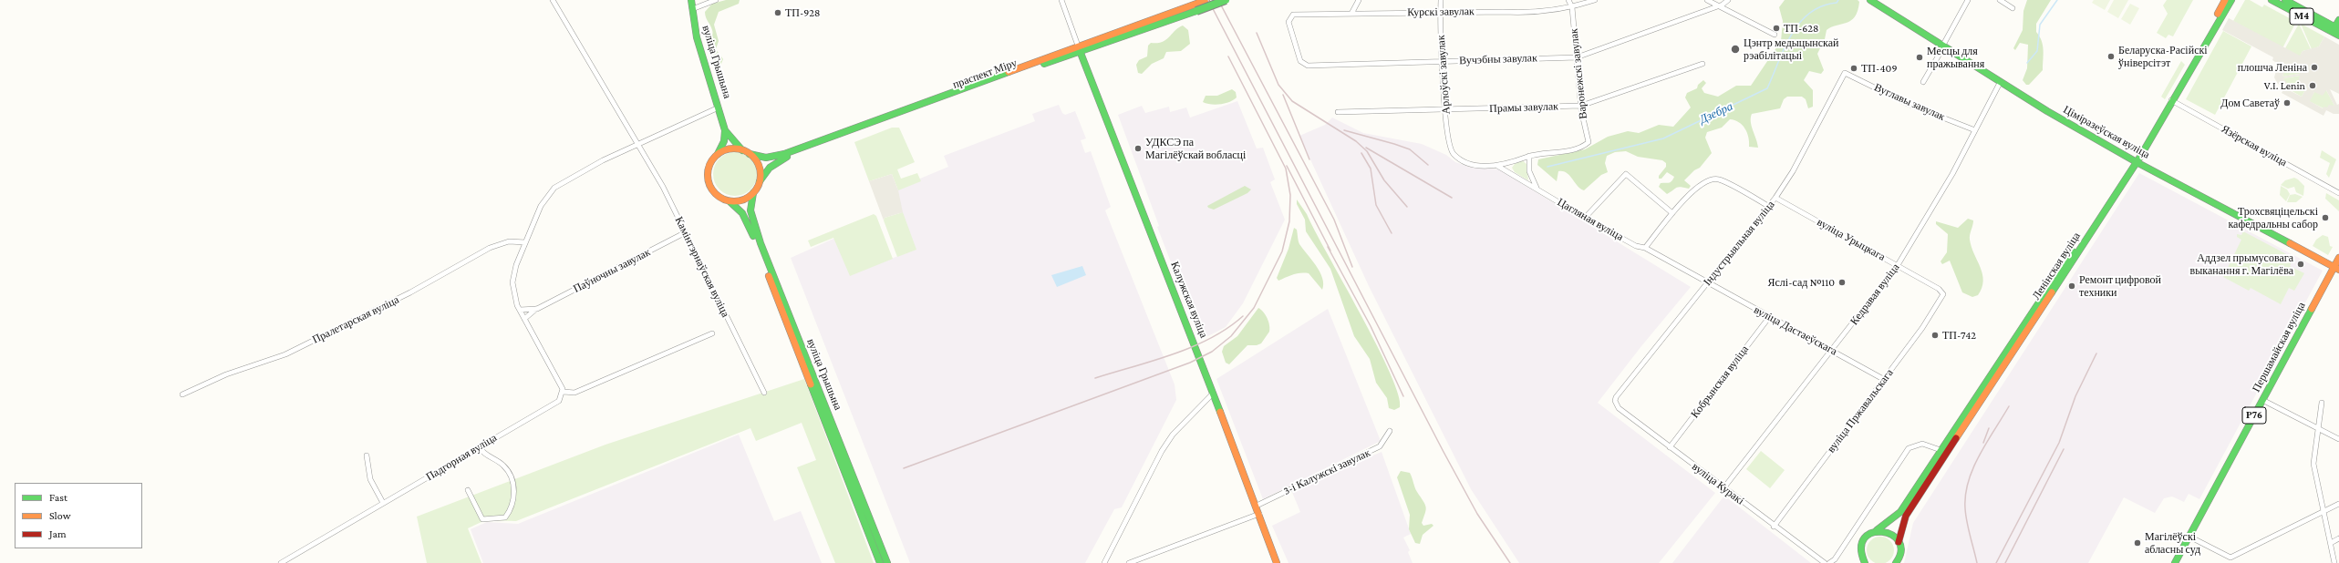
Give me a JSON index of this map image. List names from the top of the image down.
{
  "streets": {
    "main road": [
      "М4",
      "вуліца Грышына",
      "праспект Міру",
      "Ціміразеўская вуліца",
      "Ленінская вуліца",
      "Калужская вуліца",
      "Першамайская вуліца",
      "Р76"
    ],
    "street": [
      "Курскі завулак",
      "Вучэбны завулак",
      "Варонежскі завулак",
      "Арлоўскі завулак",
      "Вуглавы завулак",
      "Прамы завулак",
      "Язёрская вуліца",
      "Цагляная вуліца",
      "вуліца Урыцкага",
      "Індустрыяльная вуліца",
      "Камінтэрнаўская вуліца",
      "Паўночны завулак",
      "Кедравая вуліца",
      "Пралетарская вуліца",
      "вуліца Дастаеўскага",
      "Кобрынская вуліца",
      "вуліца Пржавальскага",
      "Падгорная вуліца",
      "3-і Калужскі завулак",
      "вуліца Куракі"
    ]
  },
  "crossings": [
    ["Курскі завулак", "Вучэбны завулак"],
    ["Курскі завулак", "Варонежскі завулак"],
    ["Курскі завулак", "Арлоўскі завулак"],
    ["Вучэбны завулак", "Варонежскі завулак"],
    ["Вучэбны завулак", "Арлоўскі завулак"],
    ["вуліца Грышына", "праспект Міру"],
    ["праспект Міру", "Калужская вуліца"],
    ["Варонежскі завулак", "Прамы завулак"],
    ["Арлоўскі завулак", "Прамы завулак"],
    ["Арлоўскі завулак", "Цагляная вуліца"],
    ["Вуглавы завулак", "Індустрыяльная вуліца"],
    ["Вуглавы завулак", "Кедравая вуліца"],
    ["Ціміразеўская вуліца", "Ленінская вуліца"],
    ["Ціміразеўская вуліца", "Кедравая вуліца"],
    ["Ціміразеўская вуліца", "Першамайская вуліца"],
    ["Язёрская вуліца", "Ленінская вуліца"],
    ["Цагляная вуліца", "Індустрыяльная вуліца"],
    ["Цагляная вуліца", "вуліца Дастаеўскага"],
    ["вуліца Урыцкага", "Індустрыяльная вуліца"],
    ["вуліца Урыцкага", "Кедравая вуліца"],
    ["вуліца Урыцкага", "вуліца Пржавальскага"],
    ["Індустрыяльная вуліца", "вуліца Дастаеўскага"],
    ["Індустрыяльная вуліца", "вуліца Куракі"],
    ["Камінтэрнаўская вуліца", "Паўночны завулак"],
    ["Кедравая вуліца", "вуліца Дастаеўскага"],
    ["Кедравая вуліца", "вуліца Куракі"],
    ["Калужская вуліца", "3-і Калужскі завулак"],
    ["вуліца Дастаеўскага", "Кобрынская вуліца"],
    ["вуліца Дастаеўскага", "вуліца Пржавальскага"],
    ["Кобрынская вуліца", "вуліца Куракі"],
    ["вуліца Пржавальскага", "вуліца Куракі"]
  ],
  "water": ["Дзебра"],
  "places": [
    "ТП-928",
    "ТП-628",
    "Цэнтр медыцынскай рэабілітацыі",
    "Беларуска-Расійскі ўніверсітэт",
    "Месцы для пражывання",
    "плошча Леніна",
    "ТП-409",
    "V.I. Lenin",
    "Дом Саветаў",
    "УДКСЭ па Магілёўскай вобласці",
    "Трохсвяціцельскі кафедральны сабор",
    "Аддзел прымусовага выканання г. Магілёва",
    "Яслі-сад №110",
    "Ремонт цифровой техники",
    "ТП-742",
    "Магілёўскі абласны суд"
  ],
  "legend": ["Fast", "Slow", "Jam"]
}
